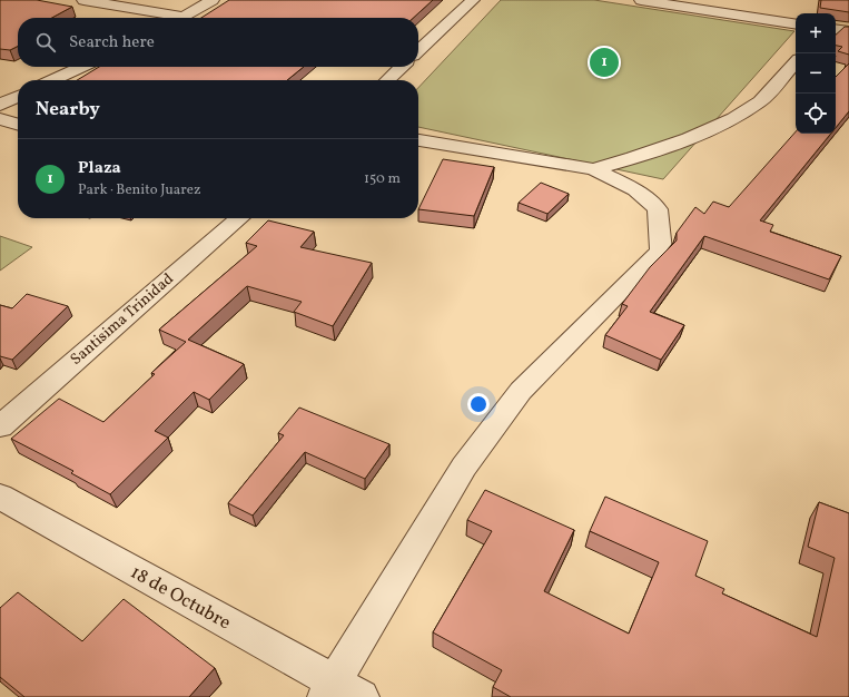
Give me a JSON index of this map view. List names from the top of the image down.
{
  "streets": {
    "street": ["Santisima Trinidad", "18 de Octubre"]
  },
  "page": {
    "map_buttons": ["+", "−"],
    "search": "Search here",
    "pins": "1",
    "heading": "Nearby",
    "list": [
      {
        "mark": "1",
        "name": "Plaza",
        "note": "Park · Benito Juarez",
        "value": "150 m"
      }
    ]
  }
}
